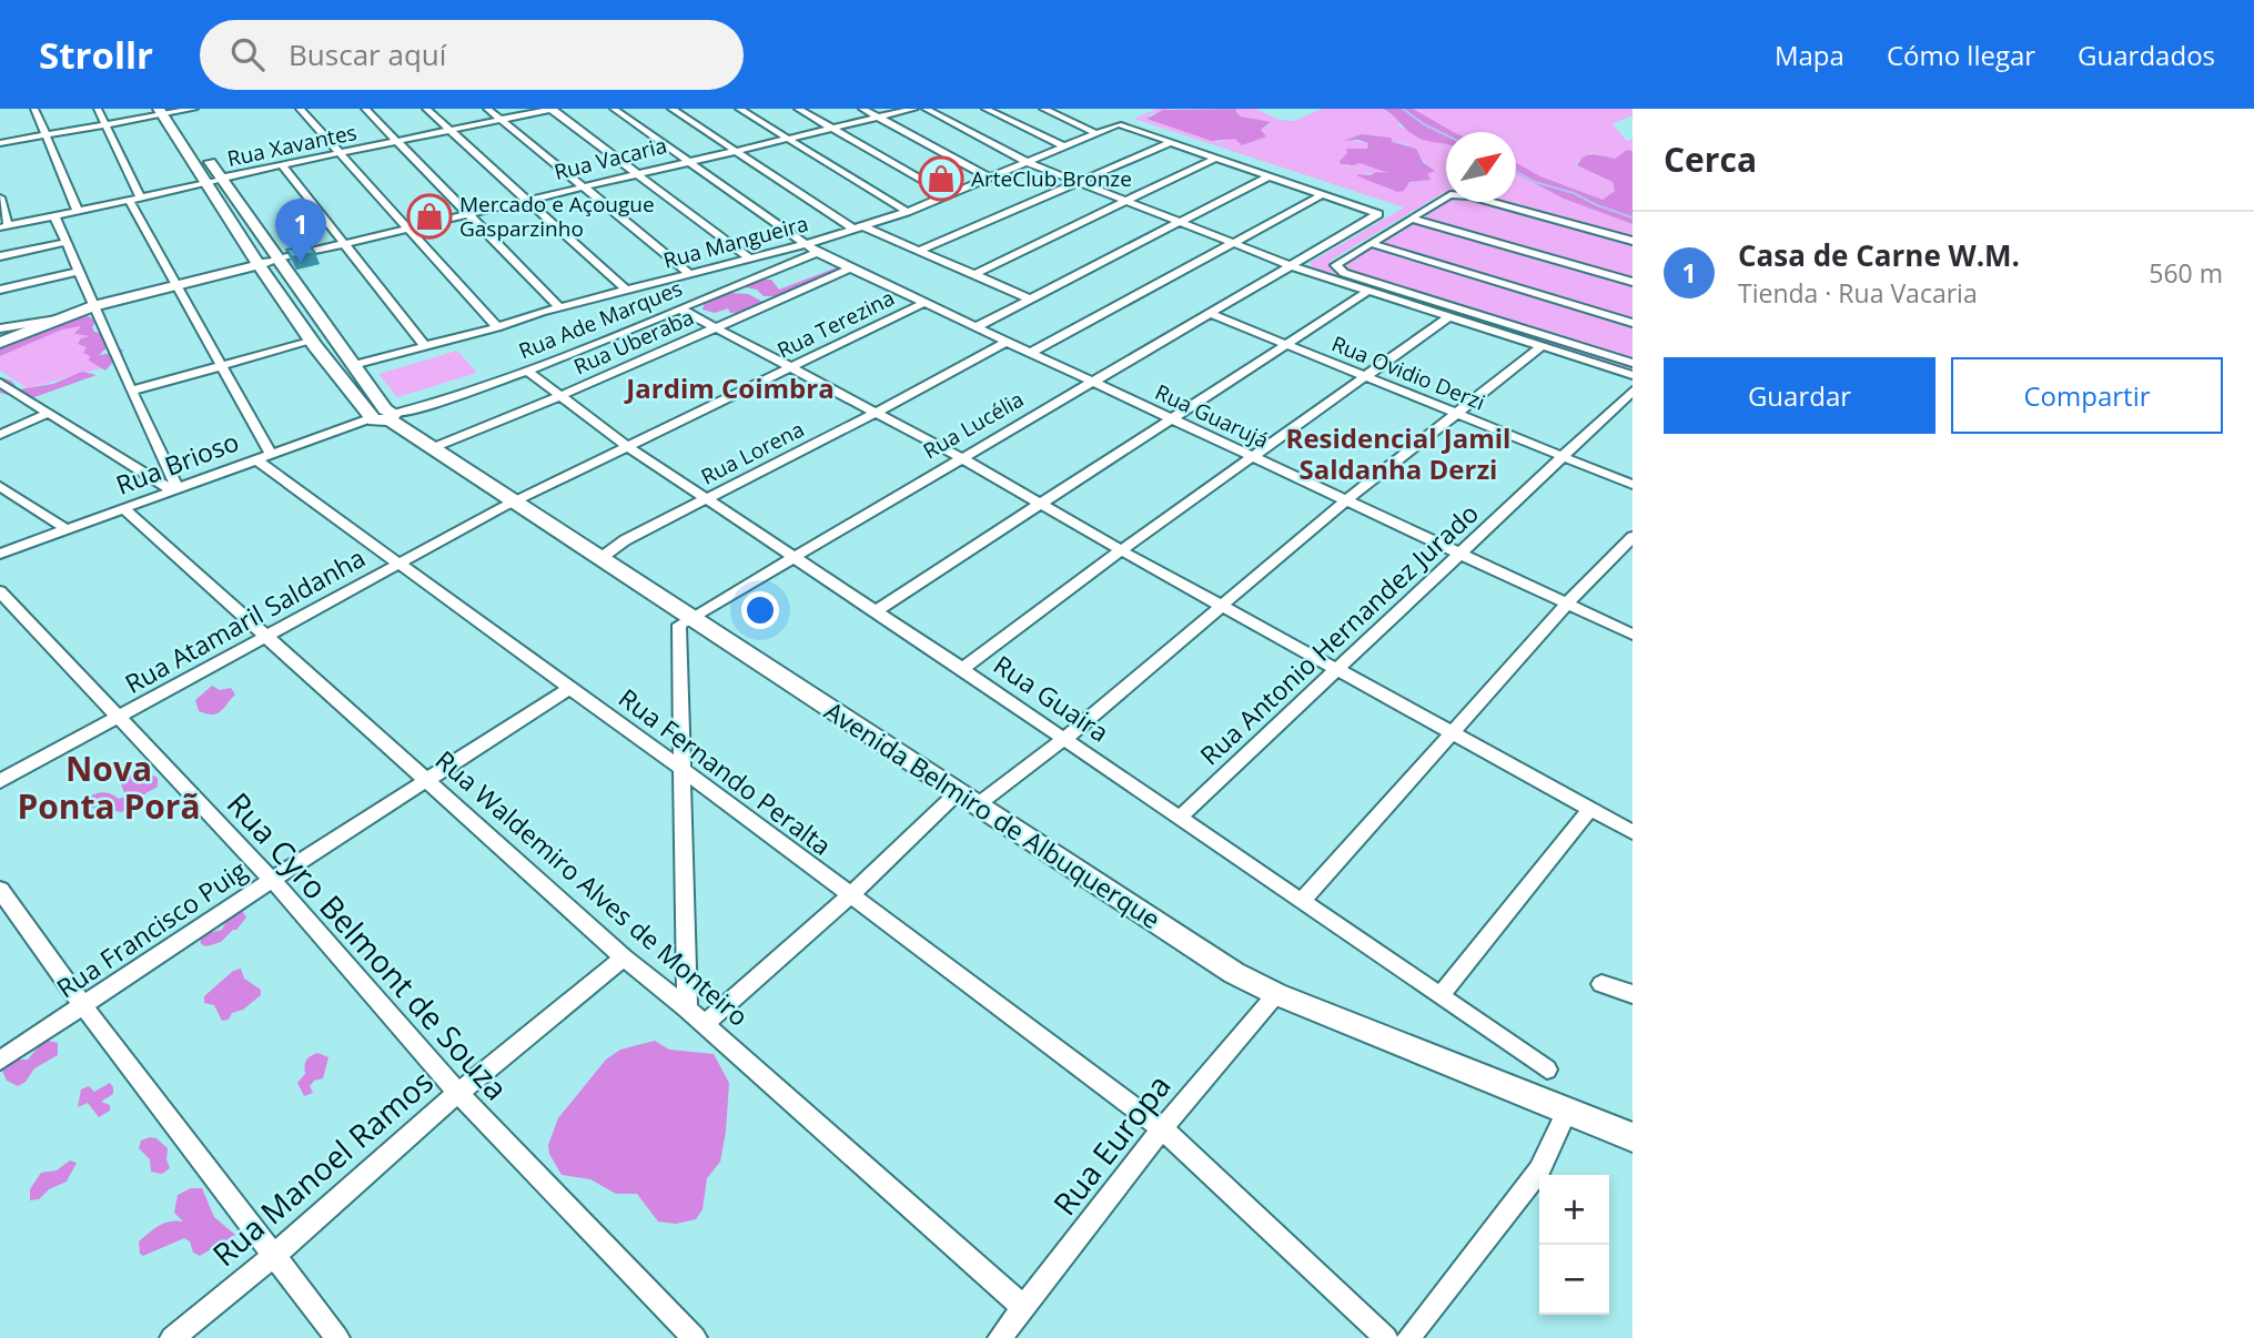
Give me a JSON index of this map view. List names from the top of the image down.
{
  "streets": {
    "main road": ["Rua Vacaria", "Avenida Belmiro de Albuquerque"],
    "street": [
      "Rua Xavantes",
      "Rua Mangueira",
      "Rua Ade Marques",
      "Rua Terezina",
      "Rua Uberaba",
      "Rua Ovidio Derzi",
      "Rua Guarujá",
      "Rua Lucélia",
      "Rua Lorena",
      "Rua Brioso",
      "Rua Atamaril Saldanha",
      "Rua Antonio Hernandez Jurado",
      "Rua Guaira",
      "Rua Fernando Peralta",
      "Rua Waldemiro Alves de Monteiro",
      "Rua Francisco Puig",
      "Rua Cyro Belmont de Souza",
      "Rua Europa",
      "Rua Manoel Ramos"
    ]
  },
  "crossings": [
    ["Rua Xavantes", "Avenida Belmiro de Albuquerque"],
    ["Rua Vacaria", "Rua Guarujá"],
    ["Rua Vacaria", "Avenida Belmiro de Albuquerque"],
    ["Rua Mangueira", "Rua Guarujá"],
    ["Rua Mangueira", "Avenida Belmiro de Albuquerque"],
    ["Rua Ade Marques", "Rua Guarujá"],
    ["Rua Ade Marques", "Rua Brioso"],
    ["Rua Ade Marques", "Rua Guaira"],
    ["Rua Ade Marques", "Avenida Belmiro de Albuquerque"],
    ["Rua Terezina", "Rua Guarujá"],
    ["Rua Terezina", "Rua Atamaril Saldanha"],
    ["Rua Terezina", "Rua Guaira"],
    ["Rua Terezina", "Avenida Belmiro de Albuquerque"],
    ["Rua Uberaba", "Rua Guarujá"],
    ["Rua Uberaba", "Rua Guaira"],
    ["Rua Uberaba", "Avenida Belmiro de Albuquerque"],
    ["Rua Ovidio Derzi", "Rua Lucélia"],
    ["Rua Ovidio Derzi", "Rua Antonio Hernandez Jurado"],
    ["Rua Guarujá", "Rua Lucélia"],
    ["Rua Guarujá", "Rua Lorena"],
    ["Rua Guarujá", "Rua Antonio Hernandez Jurado"],
    ["Rua Lucélia", "Rua Guaira"],
    ["Rua Lucélia", "Avenida Belmiro de Albuquerque"],
    ["Rua Lorena", "Rua Guaira"],
    ["Rua Lorena", "Avenida Belmiro de Albuquerque"],
    ["Rua Brioso", "Rua Fernando Peralta"],
    ["Rua Brioso", "Avenida Belmiro de Albuquerque"],
    ["Rua Brioso", "Rua Waldemiro Alves de Monteiro"],
    ["Rua Atamaril Saldanha", "Rua Fernando Peralta"],
    ["Rua Atamaril Saldanha", "Avenida Belmiro de Albuquerque"],
    ["Rua Atamaril Saldanha", "Rua Waldemiro Alves de Monteiro"],
    ["Rua Atamaril Saldanha", "Rua Cyro Belmont de Souza"],
    ["Rua Antonio Hernandez Jurado", "Rua Guaira"],
    ["Rua Fernando Peralta", "Rua Francisco Puig"],
    ["Rua Fernando Peralta", "Rua Europa"],
    ["Avenida Belmiro de Albuquerque", "Rua Europa"],
    ["Rua Waldemiro Alves de Monteiro", "Rua Francisco Puig"],
    ["Rua Waldemiro Alves de Monteiro", "Rua Europa"],
    ["Rua Waldemiro Alves de Monteiro", "Rua Manoel Ramos"],
    ["Rua Francisco Puig", "Rua Cyro Belmont de Souza"],
    ["Rua Cyro Belmont de Souza", "Rua Manoel Ramos"]
  ],
  "districts": ["Jardim Coimbra", "Residencial Jamil Saldanha Derzi", "Nova Ponta Porã"],
  "places": {
    "shop": ["ArteClub Bronze", "Mercado e Açougue Gasparzinho"]
  },
  "north": "top right",
  "page": {
    "header": "Strollr",
    "search": "Buscar aquí",
    "nav": ["Mapa", "Cómo llegar", "Guardados"],
    "heading": "Cerca",
    "pins": "1",
    "list": [
      {
        "mark": "1",
        "name": "Casa de Carne W.M.",
        "note": "Tienda · Rua Vacaria",
        "value": "560 m"
      }
    ],
    "buttons": ["Guardar", "Compartir"],
    "map_buttons": ["+", "−"]
  }
}
